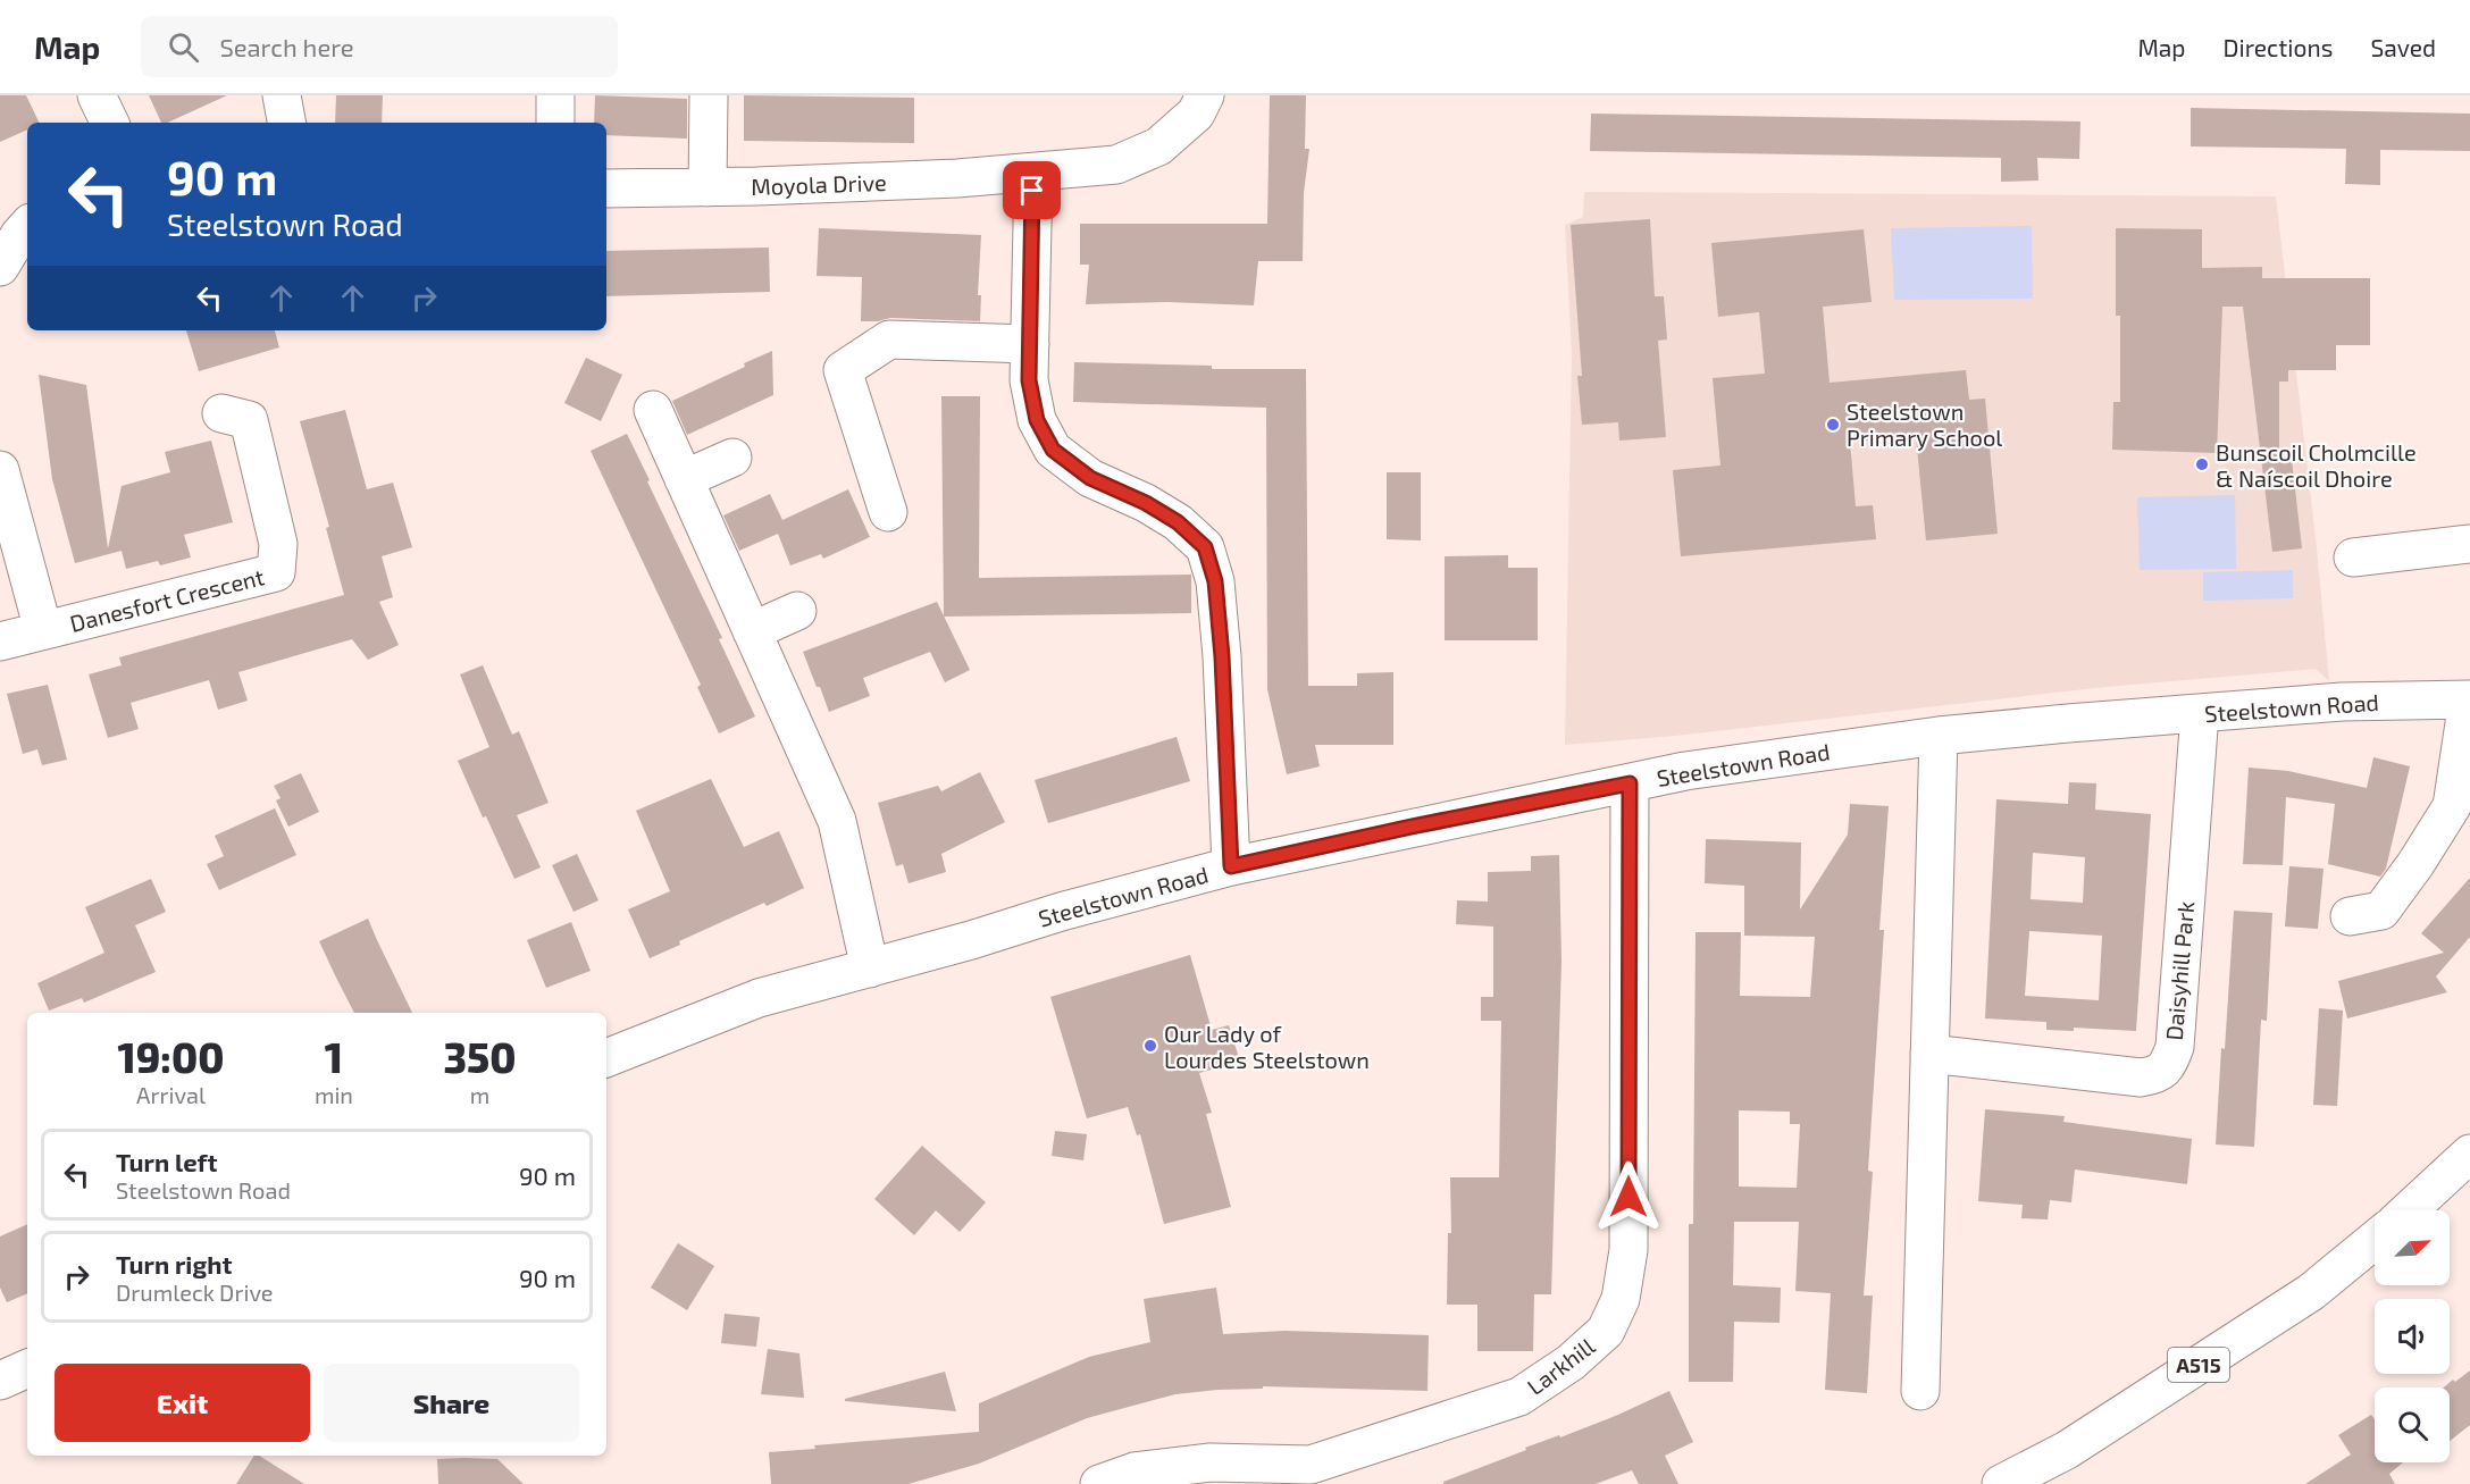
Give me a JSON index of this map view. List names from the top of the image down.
{
  "streets": {
    "main road": [
      "Moyola Drive",
      "Danesfort Crescent",
      "Steelstown Road",
      "Daisyhill Park",
      "A515",
      "Larkhill"
    ]
  },
  "crossings": [
    ["Steelstown Road", "Daisyhill Park"],
    ["Steelstown Road", "Larkhill"]
  ],
  "places": ["Steelstown Primary School", "Bunscoil Cholmcille & Naíscoil Dhoire", "Our Lady of Lourdes Steelstown"],
  "north": "top right",
  "page": {
    "header": "Map",
    "search": "Search here",
    "nav": ["Map", "Directions", "Saved"],
    "turn": ["90 m", "Steelstown Road"],
    "eta": [
      "19:00",
      "Arrival",
      "1",
      "min",
      "350",
      "m"
    ],
    "list": [
      {
        "name": "Turn left",
        "note": "Steelstown Road",
        "value": "90 m"
      },
      {
        "name": "Turn right",
        "note": "Drumleck Drive",
        "value": "90 m"
      }
    ],
    "buttons": ["Exit", "Share"]
  }
}
